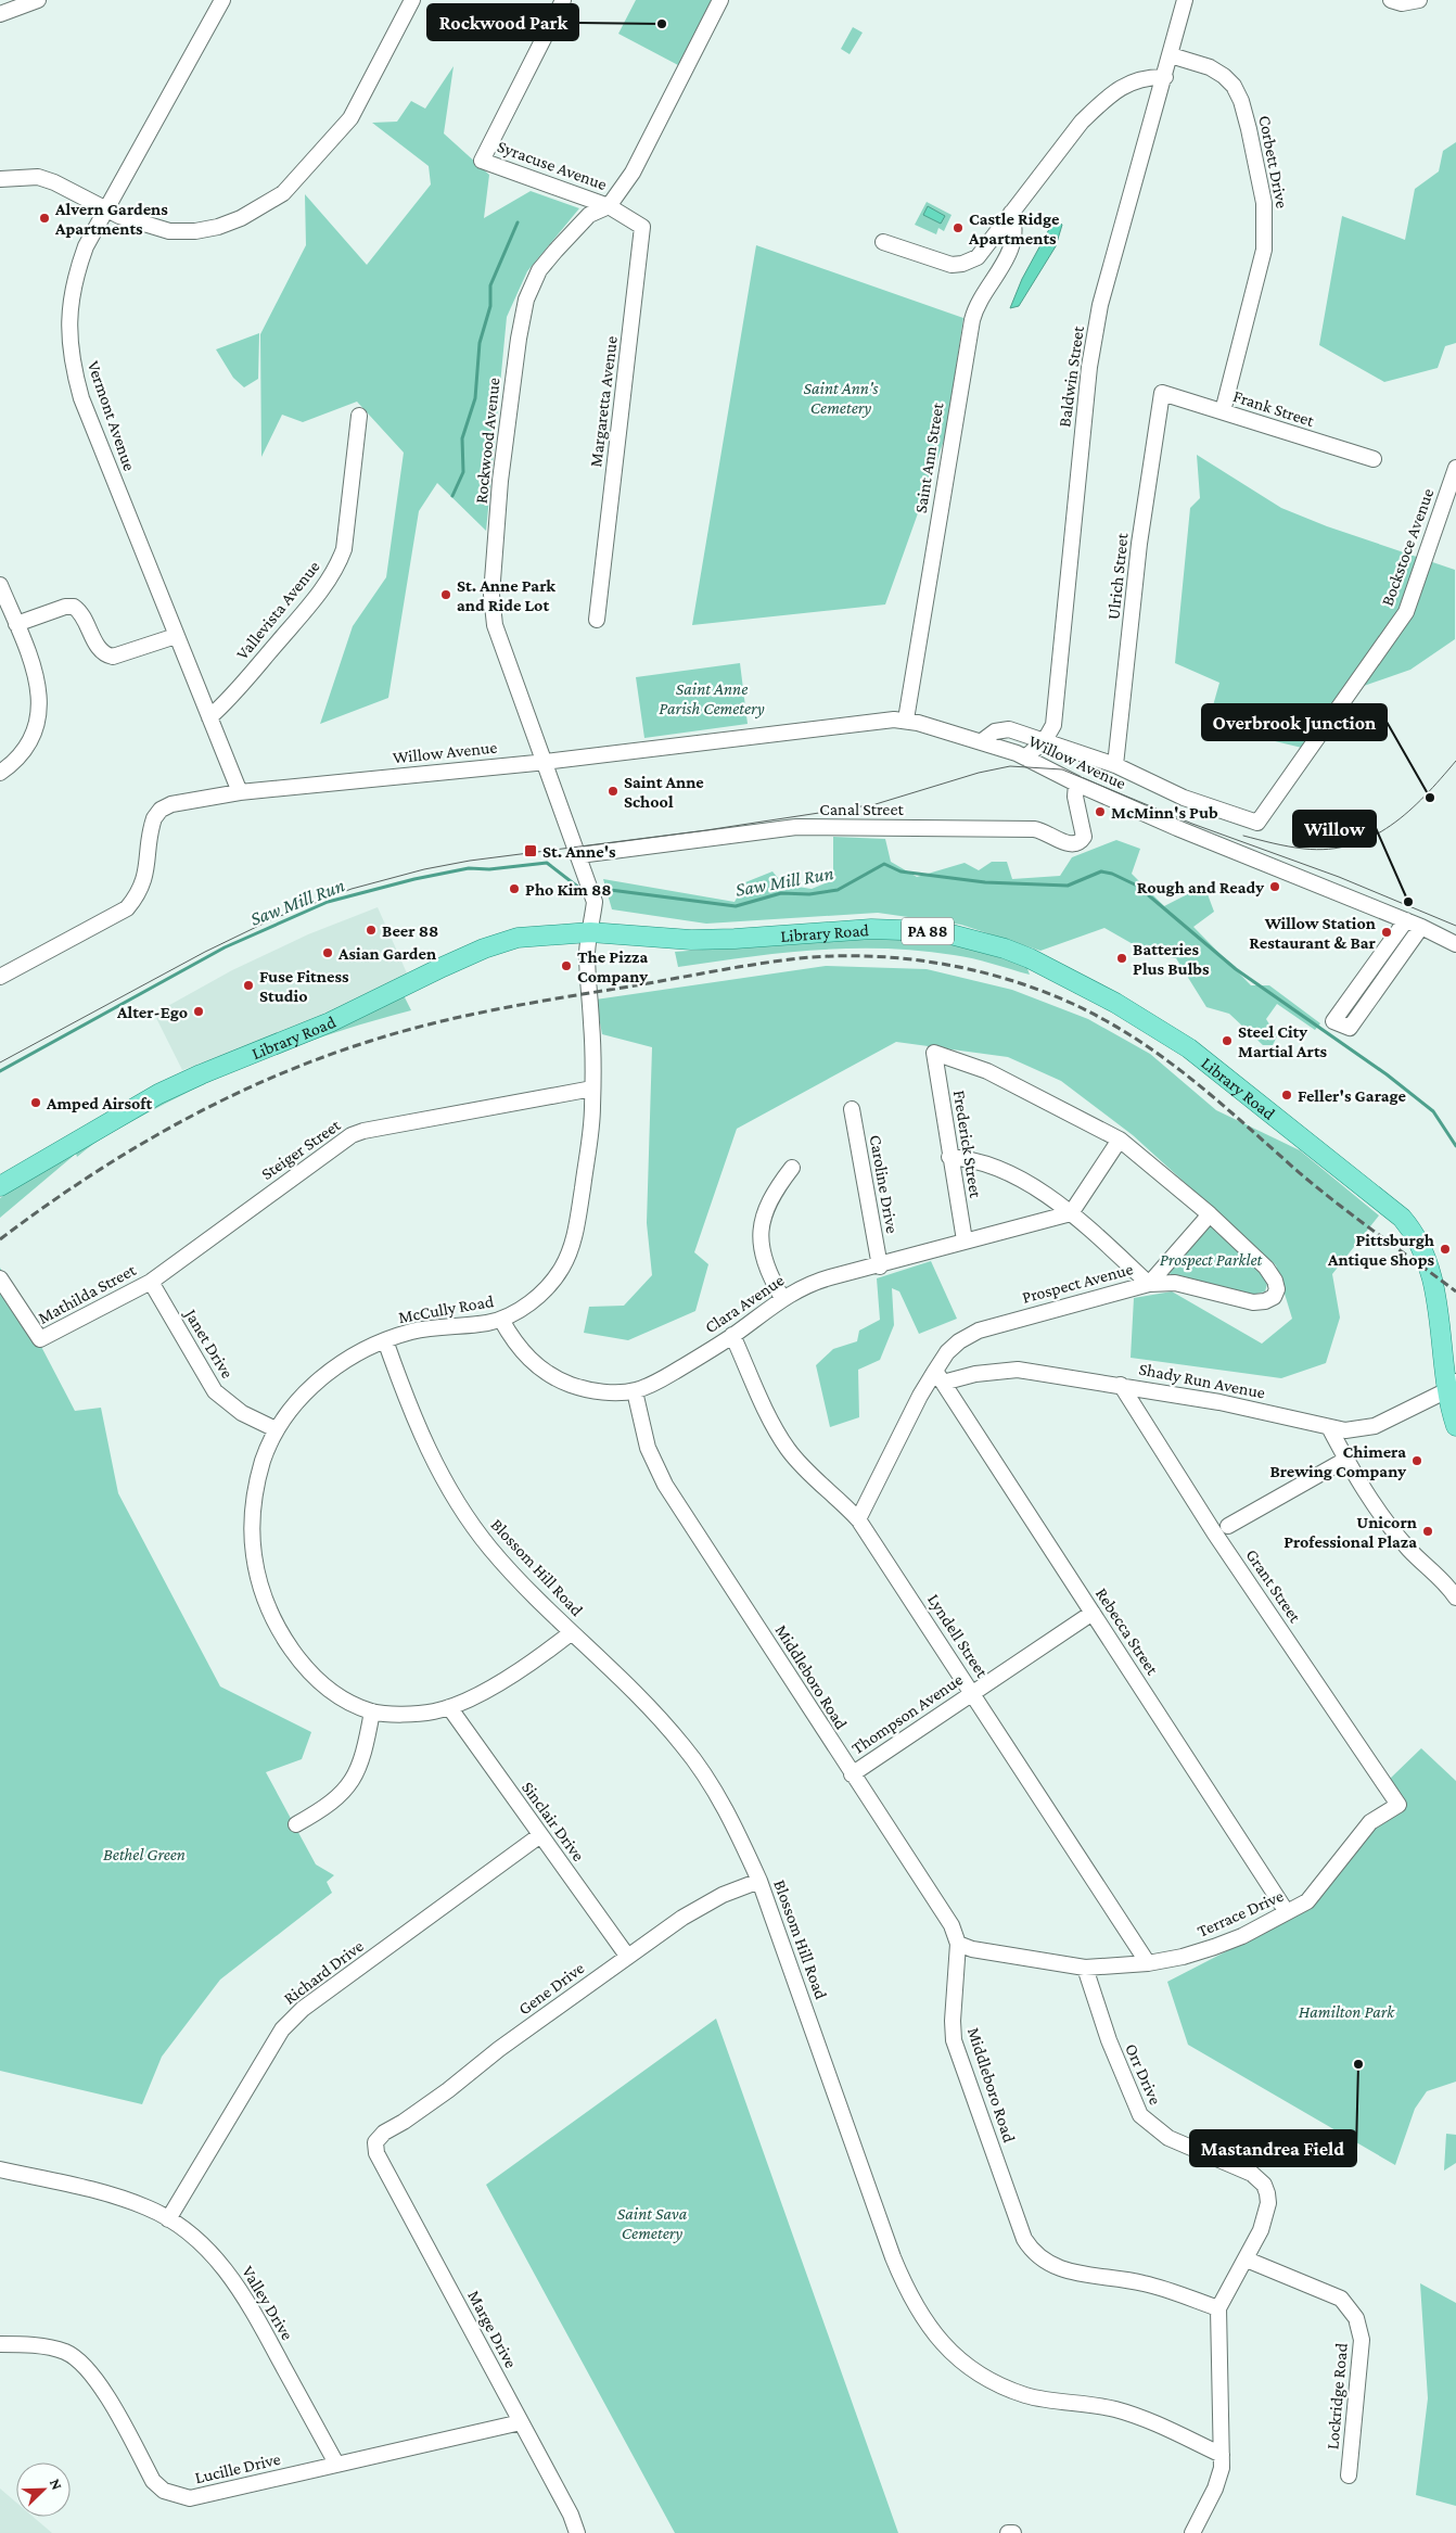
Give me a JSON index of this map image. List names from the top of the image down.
{
  "streets": {
    "main road": ["PA 88", "Library Road"],
    "street": [
      "Corbett Drive",
      "Syracuse Avenue",
      "Baldwin Street",
      "Margaretta Avenue",
      "Frank Street",
      "Vermont Avenue",
      "Rockwood Avenue",
      "Saint Ann Street",
      "Bockstoce Avenue",
      "Ulrich Street",
      "Vallevista Avenue",
      "Willow Avenue",
      "Canal Street",
      "Frederick Street",
      "Steiger Street",
      "Caroline Drive",
      "Prospect Avenue",
      "Mathilda Street",
      "Clara Avenue",
      "McCully Road",
      "Janet Drive",
      "Shady Run Avenue",
      "Blossom Hill Road",
      "Grant Street",
      "Rebecca Street",
      "Lyndell Street",
      "Middleboro Road",
      "Thompson Avenue",
      "Sinclair Drive",
      "Terrace Drive",
      "Richard Drive",
      "Gene Drive",
      "Orr Drive",
      "Valley Drive",
      "Marge Drive",
      "Lockridge Road",
      "Lucille Drive"
    ]
  },
  "crossings": [
    ["Corbett Drive", "Baldwin Street"],
    ["Corbett Drive", "Frank Street"],
    ["Syracuse Avenue", "Margaretta Avenue"],
    ["Syracuse Avenue", "Rockwood Avenue"],
    ["Baldwin Street", "Willow Avenue"],
    ["Margaretta Avenue", "Rockwood Avenue"],
    ["Frank Street", "Ulrich Street"],
    ["Vermont Avenue", "Vallevista Avenue"],
    ["Vermont Avenue", "Willow Avenue"],
    ["Rockwood Avenue", "Willow Avenue"],
    ["Rockwood Avenue", "Canal Street"],
    ["Rockwood Avenue", "Library Road"],
    ["Rockwood Avenue", "McCully Road"],
    ["Saint Ann Street", "Willow Avenue"],
    ["Bockstoce Avenue", "Willow Avenue"],
    ["Ulrich Street", "Willow Avenue"],
    ["Willow Avenue", "Canal Street"],
    ["Library Road", "McCully Road"],
    ["Library Road", "Shady Run Avenue"],
    ["Frederick Street", "Prospect Avenue"],
    ["Frederick Street", "Clara Avenue"],
    ["Steiger Street", "Mathilda Street"],
    ["Steiger Street", "McCully Road"],
    ["Steiger Street", "Janet Drive"],
    ["Caroline Drive", "Clara Avenue"],
    ["Prospect Avenue", "Shady Run Avenue"],
    ["Prospect Avenue", "Rebecca Street"],
    ["Prospect Avenue", "Lyndell Street"],
    ["Mathilda Street", "Janet Drive"],
    ["Clara Avenue", "McCully Road"],
    ["Clara Avenue", "Lyndell Street"],
    ["Clara Avenue", "Middleboro Road"],
    ["McCully Road", "Janet Drive"],
    ["McCully Road", "Blossom Hill Road"],
    ["McCully Road", "Sinclair Drive"],
    ["Shady Run Avenue", "Grant Street"],
    ["Shady Run Avenue", "Rebecca Street"],
    ["Blossom Hill Road", "Gene Drive"],
    ["Grant Street", "Terrace Drive"],
    ["Rebecca Street", "Thompson Avenue"],
    ["Rebecca Street", "Terrace Drive"],
    ["Lyndell Street", "Thompson Avenue"],
    ["Lyndell Street", "Terrace Drive"],
    ["Middleboro Road", "Thompson Avenue"],
    ["Middleboro Road", "Terrace Drive"],
    ["Middleboro Road", "Orr Drive"],
    ["Sinclair Drive", "Richard Drive"],
    ["Sinclair Drive", "Gene Drive"],
    ["Terrace Drive", "Orr Drive"],
    ["Richard Drive", "Valley Drive"],
    ["Gene Drive", "Marge Drive"],
    ["Orr Drive", "Lockridge Road"],
    ["Valley Drive", "Lucille Drive"],
    ["Marge Drive", "Lucille Drive"]
  ],
  "water": ["Saw Mill Run"],
  "parks": [
    "Saint Ann's Cemetery",
    "Saint Anne Parish Cemetery",
    "Prospect Parklet",
    "Bethel Green",
    "Hamilton Park",
    "Saint Sava Cemetery"
  ],
  "places": {
    "other": [
      "Rockwood Park",
      "Alvern Gardens Apartments",
      "Castle Ridge Apartments",
      "St. Anne Park and Ride Lot",
      "Saint Anne School",
      "Overbrook Junction",
      "McMinn's Pub",
      "Rough and Ready",
      "Pho Kim 88",
      "Willow",
      "Beer 88",
      "Willow Station Restaurant & Bar",
      "Asian Garden",
      "Batteries Plus Bulbs",
      "The Pizza Company",
      "Fuse Fitness Studio",
      "Alter-Ego",
      "Steel City Martial Arts",
      "Feller's Garage",
      "Amped Airsoft",
      "Pittsburgh Antique Shops",
      "Chimera Brewing Company",
      "Unicorn Professional Plaza",
      "Mastandrea Field"
    ],
    "transit": ["St. Anne's"]
  },
  "north": "top right"
}
